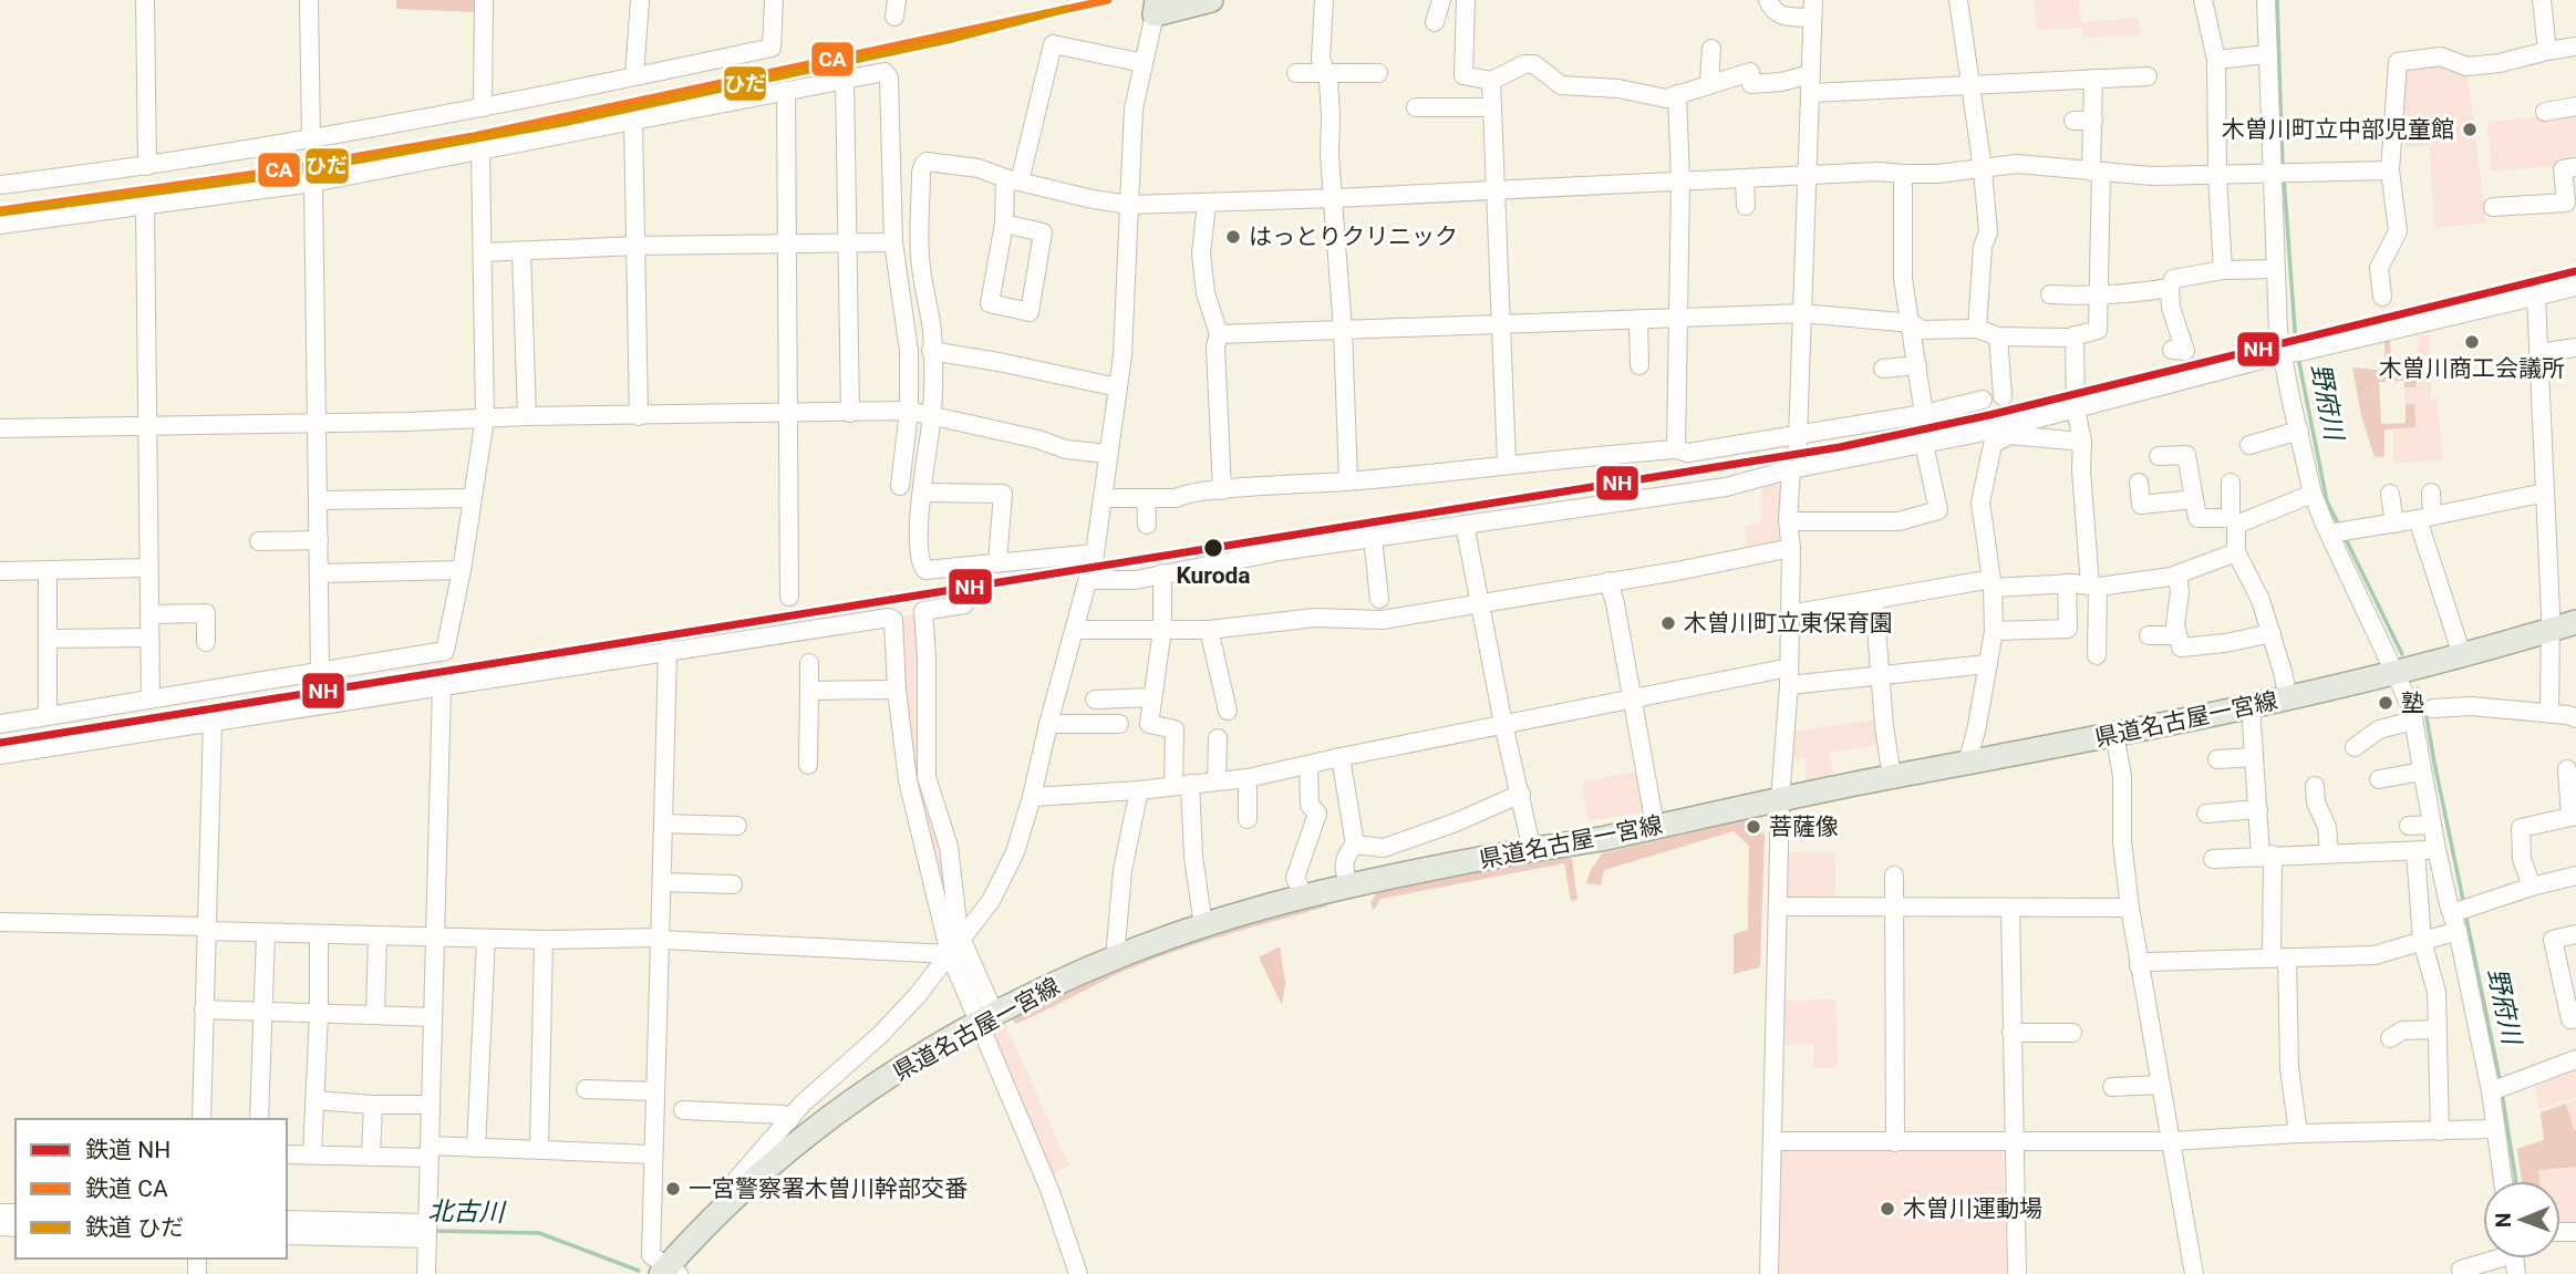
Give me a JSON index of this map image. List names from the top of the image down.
{
  "streets": {
    "main road": ["県道名古屋一宮線"]
  },
  "water": ["野府川", "北古川"],
  "places": [
    "木曽川町立中部児童館",
    "はっとりクリニック",
    "木曽川商工会議所",
    "Kuroda",
    "木曽川町立東保育園",
    "塾",
    "菩薩像",
    "一宮警察署木曽川幹部交番",
    "木曽川運動場"
  ],
  "lines": ["rail line CA", "rail line ひだ", "rail line NH"],
  "legend": ["鉄道 NH", "鉄道 CA", "鉄道 ひだ"],
  "north": "left"
}
